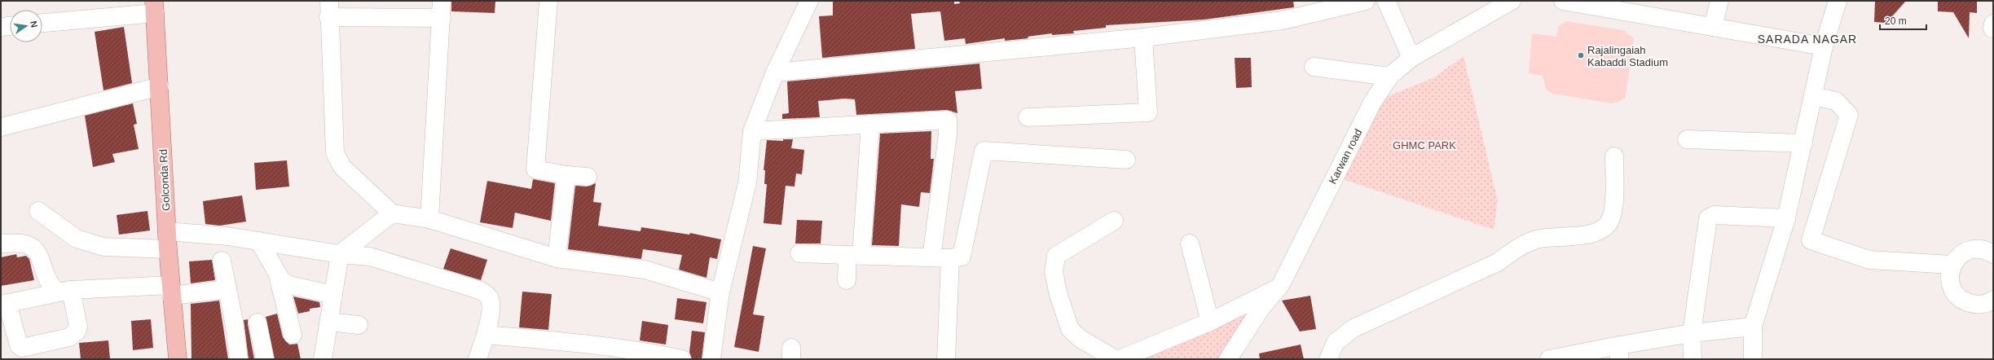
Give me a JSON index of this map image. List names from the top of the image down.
{
  "streets": {
    "main road": ["Golconda Rd"],
    "street": ["Karwan road"]
  },
  "districts": ["SARADA NAGAR"],
  "parks": ["GHMC PARK"],
  "places": ["Rajalingaiah Kabaddi Stadium"],
  "scale_bar": "20 m",
  "north": "right"
}
